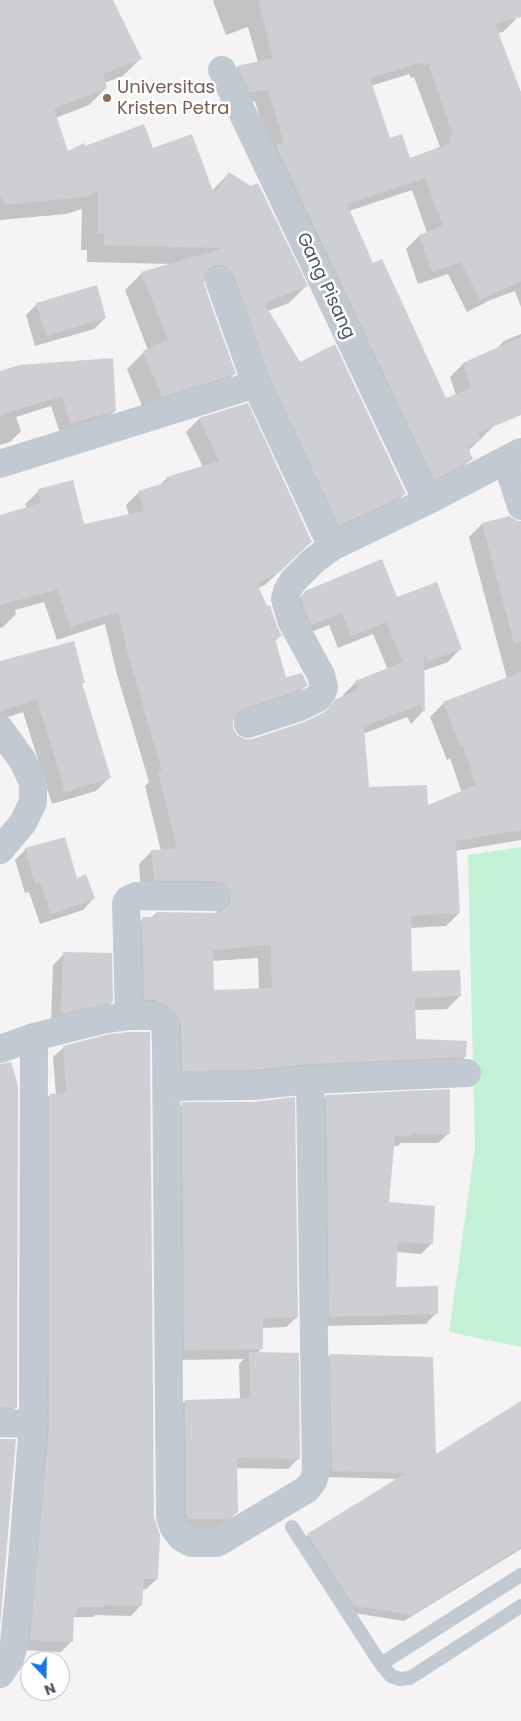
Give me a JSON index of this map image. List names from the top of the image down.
{
  "streets": {
    "street": ["Gang Pisang"]
  },
  "places": ["Universitas Kristen Petra"],
  "north": "bottom"
}
